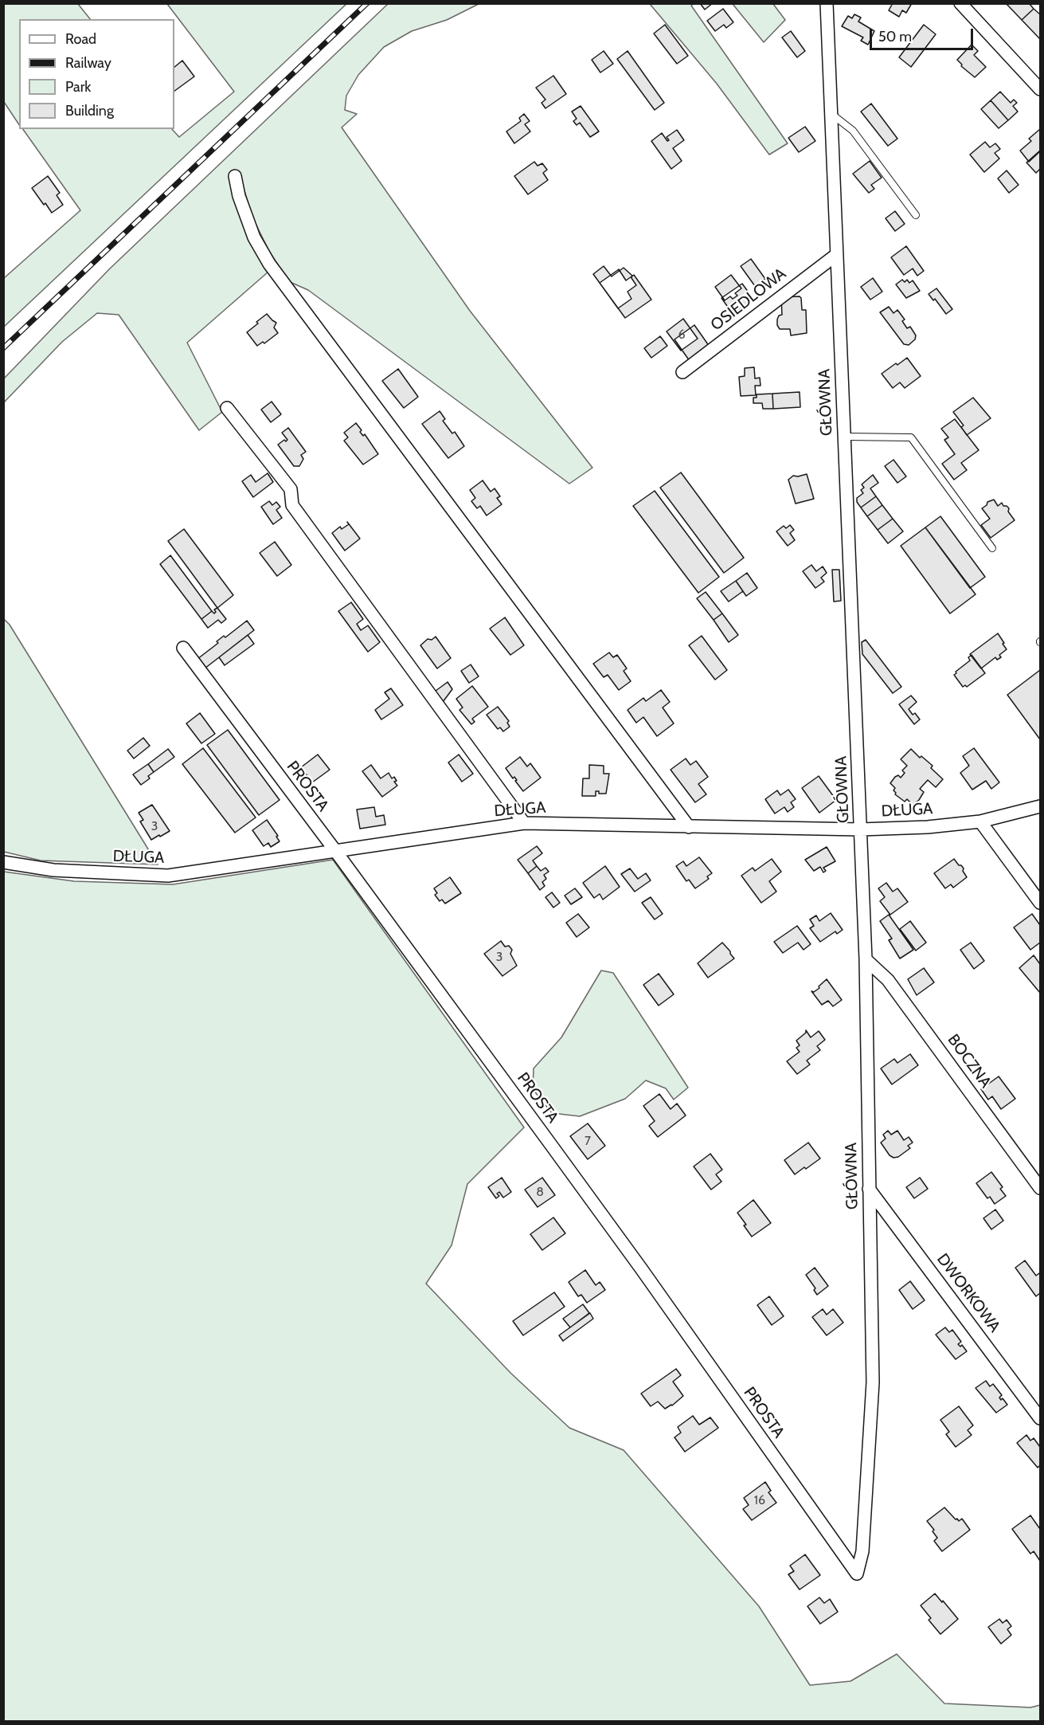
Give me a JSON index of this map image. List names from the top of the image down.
{
  "streets": {
    "street": [
      "OSIEDLOWA",
      "GŁÓWNA",
      "PROSTA",
      "DŁUGA",
      "BOCZNA",
      "DWORKOWA"
    ]
  },
  "crossings": [
    ["OSIEDLOWA", "GŁÓWNA"],
    ["GŁÓWNA", "PROSTA"],
    ["GŁÓWNA", "DŁUGA"],
    ["GŁÓWNA", "BOCZNA"],
    ["GŁÓWNA", "DWORKOWA"],
    ["PROSTA", "DŁUGA"]
  ],
  "house_numbers": [
    "6",
    "3",
    "3",
    "7",
    "8",
    "16"
  ],
  "legend": [
    "Road",
    "Railway",
    "Park",
    "Building"
  ],
  "scale_bar": "50 m"
}
